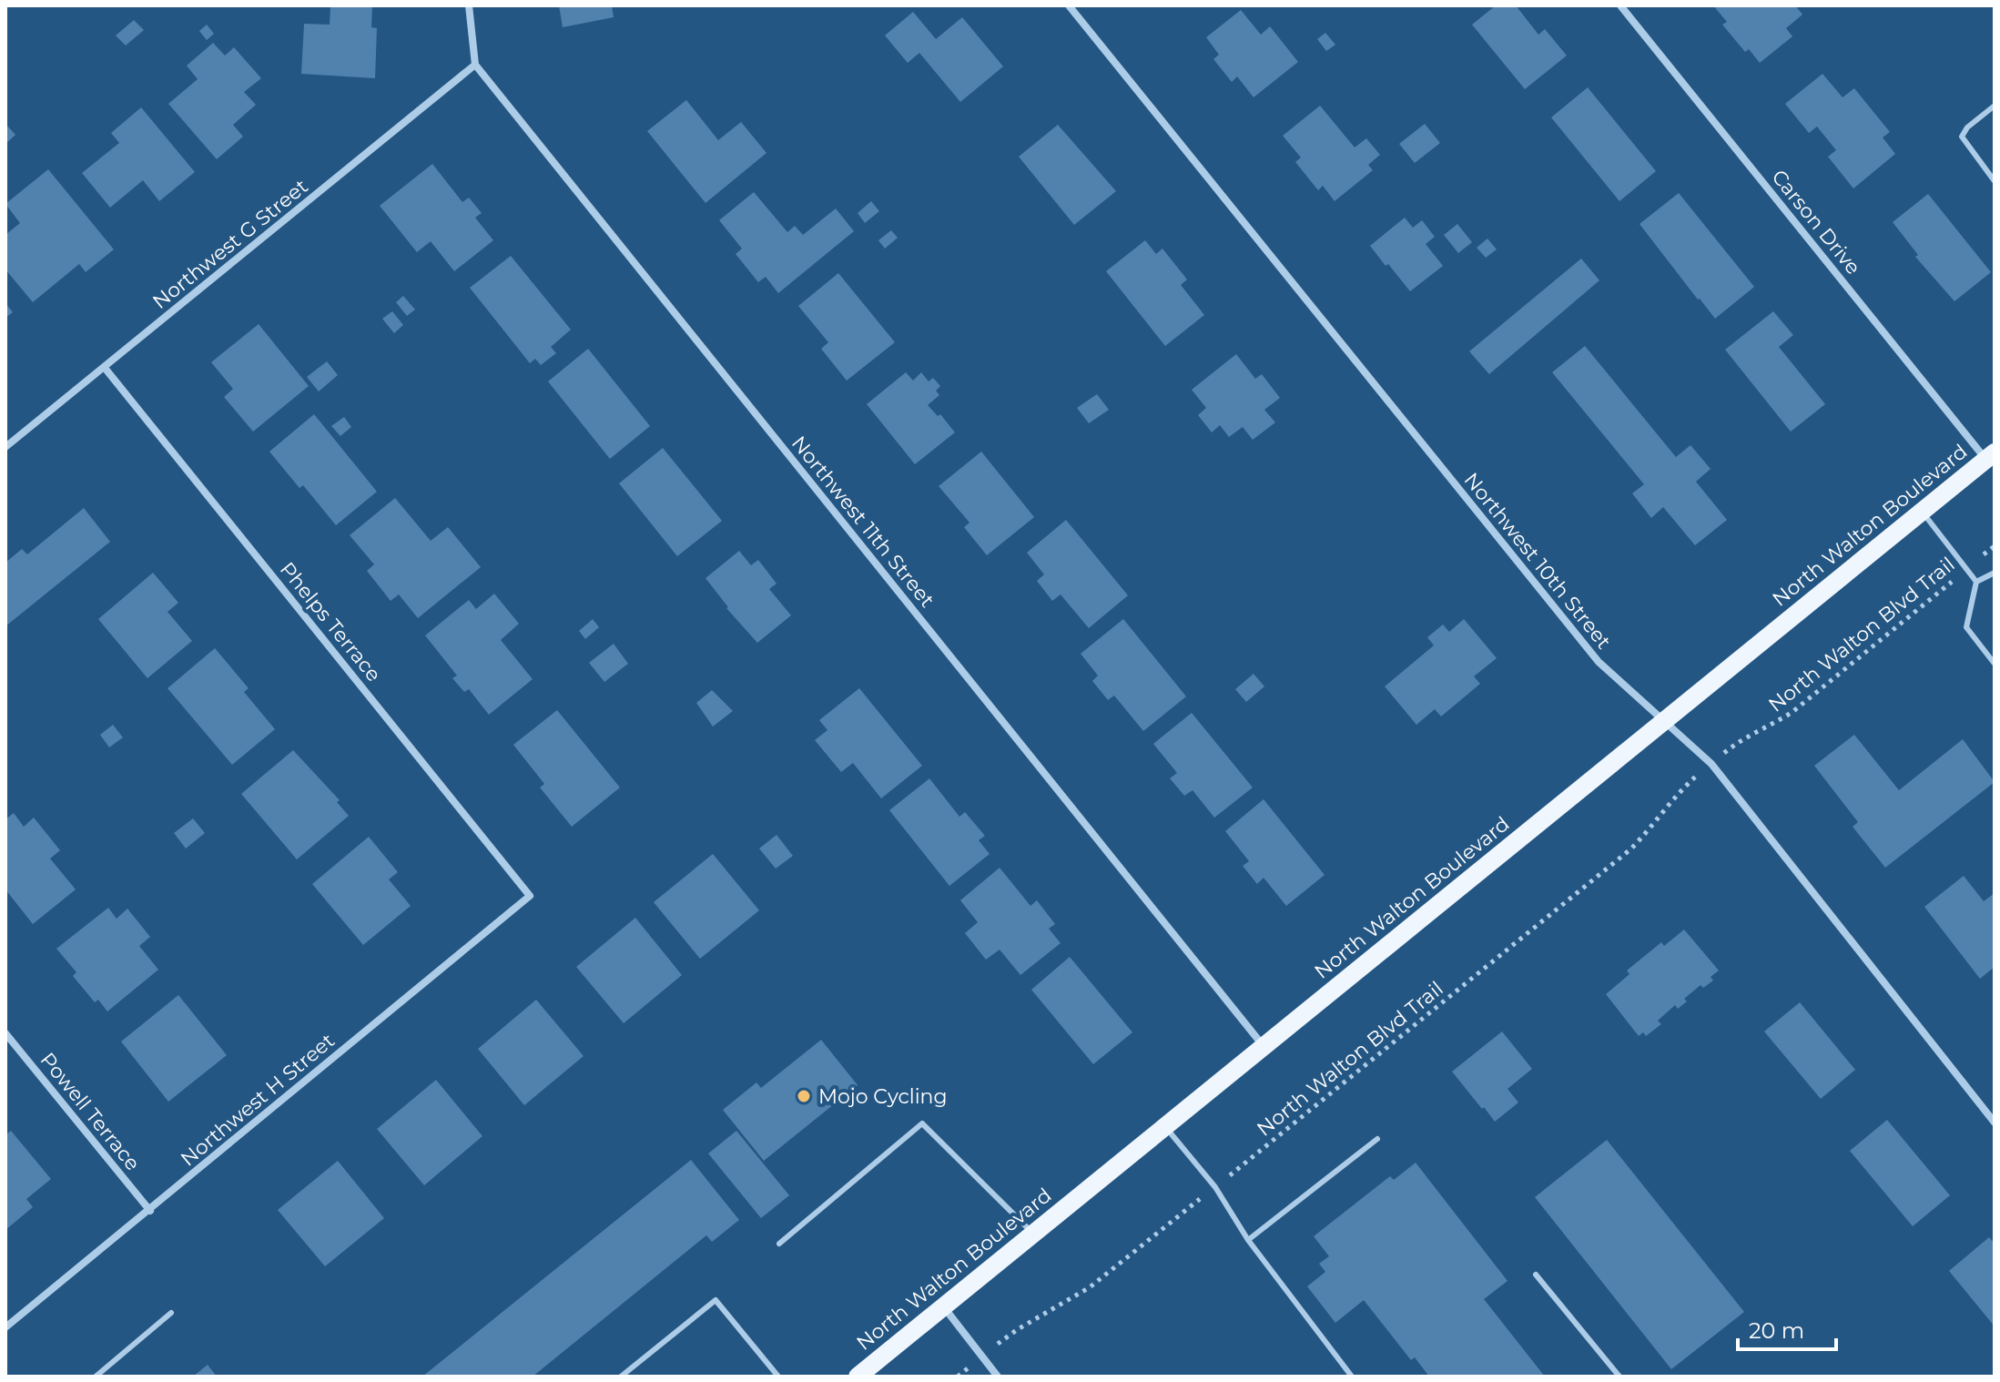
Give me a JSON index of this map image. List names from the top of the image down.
{
  "streets": {
    "main road": ["North Walton Boulevard"],
    "street": [
      "Carson Drive",
      "Northwest G Street",
      "Northwest 11th Street",
      "Northwest 10th Street",
      "Phelps Terrace",
      "Northwest H Street",
      "Powell Terrace"
    ],
    "path": ["North Walton Blvd Trail"]
  },
  "crossings": [
    ["Carson Drive", "North Walton Boulevard"],
    ["Northwest G Street", "Northwest 11th Street"],
    ["Northwest G Street", "Phelps Terrace"],
    ["Northwest 11th Street", "North Walton Boulevard"],
    ["North Walton Boulevard", "Northwest 10th Street"],
    ["Phelps Terrace", "Northwest H Street"],
    ["Northwest H Street", "Powell Terrace"]
  ],
  "places": ["Mojo Cycling"],
  "scale_bar": "20 m"
}
